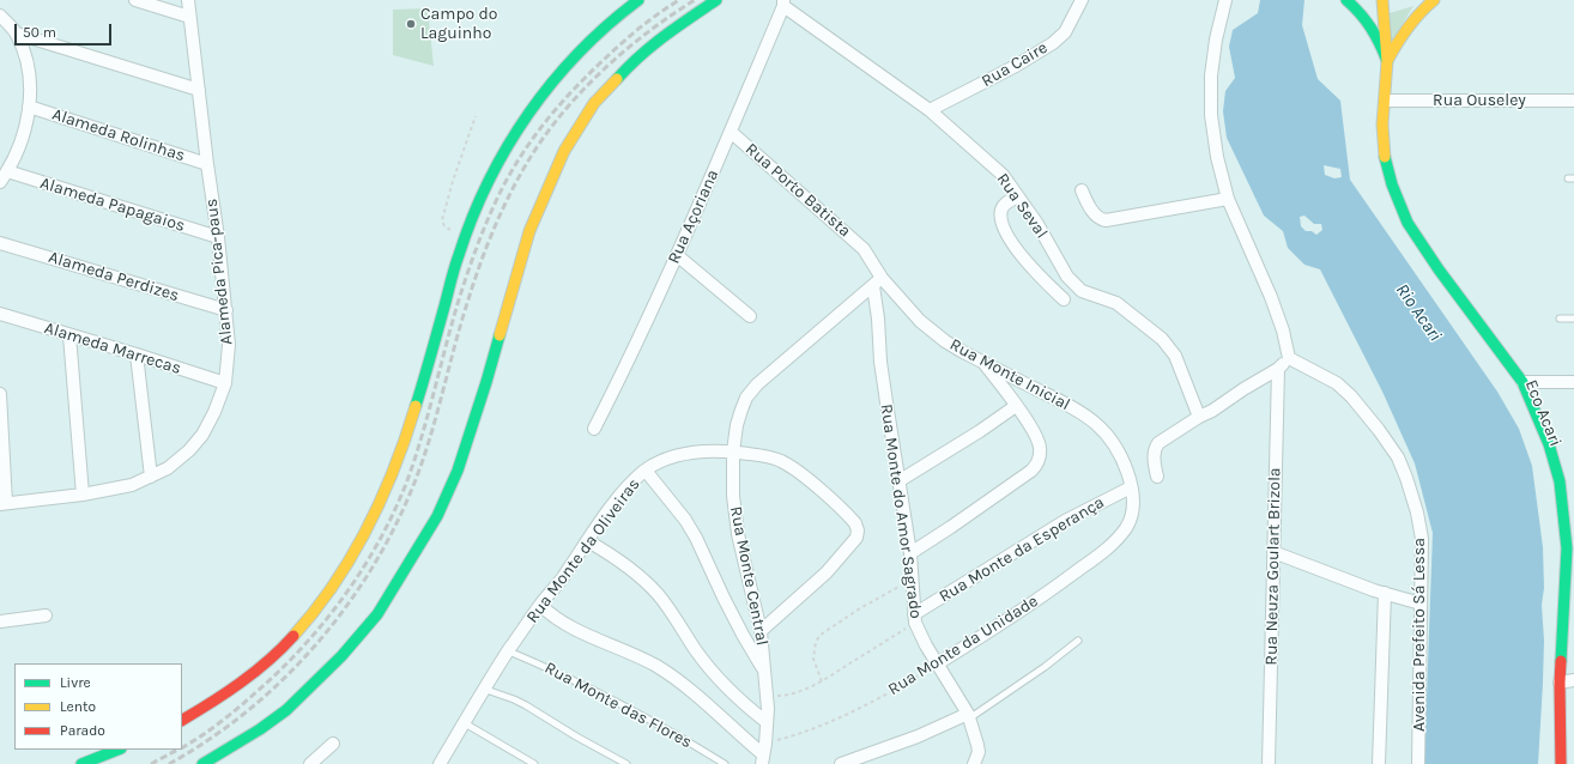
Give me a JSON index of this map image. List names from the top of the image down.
{
  "streets": {
    "street": [
      "Rua Caire",
      "Rua Ouseley",
      "Alameda Rolinhas",
      "Rua Porto Batista",
      "Alameda Papagaios",
      "Rua Seval",
      "Rua Açoriana",
      "Alameda Pica-paus",
      "Alameda Perdizes",
      "Alameda Marrecas",
      "Rua Monte Inicial",
      "Rua Monte do Amor Sagrado",
      "Rua Monte da Esperança",
      "Rua Monte da Oliveiras",
      "Rua Neuza Goulart Brizola",
      "Rua Monte Central",
      "Avenida Prefeito Sá Lessa",
      "Rua Monte da Unidade"
    ],
    "lane": ["Rua Monte das Flores"]
  },
  "crossings": [
    ["Rua Caire", "Rua Seval"],
    ["Alameda Rolinhas", "Alameda Pica-paus"],
    ["Rua Porto Batista", "Rua Açoriana"],
    ["Rua Porto Batista", "Rua Monte Inicial"],
    ["Alameda Papagaios", "Alameda Pica-paus"],
    ["Rua Seval", "Rua Açoriana"],
    ["Alameda Pica-paus", "Alameda Perdizes"],
    ["Alameda Pica-paus", "Alameda Marrecas"],
    ["Rua Monte Inicial", "Rua Monte do Amor Sagrado"],
    ["Rua Monte Inicial", "Rua Monte da Esperança"],
    ["Rua Monte Inicial", "Rua Monte Central"],
    ["Rua Monte Inicial", "Rua Monte da Unidade"],
    ["Rua Monte do Amor Sagrado", "Rua Monte da Esperança"],
    ["Rua Monte do Amor Sagrado", "Rua Monte Central"],
    ["Rua Monte do Amor Sagrado", "Rua Monte da Unidade"],
    ["Rua Monte da Oliveiras", "Rua Monte Central"],
    ["Rua Monte da Oliveiras", "Rua Monte das Flores"],
    ["Rua Monte Central", "Rua Monte da Unidade"]
  ],
  "water": ["Rio Acari"],
  "places": ["Campo do Laguinho"],
  "legend": ["Livre", "Lento", "Parado"],
  "scale_bar": "50 m"
}
